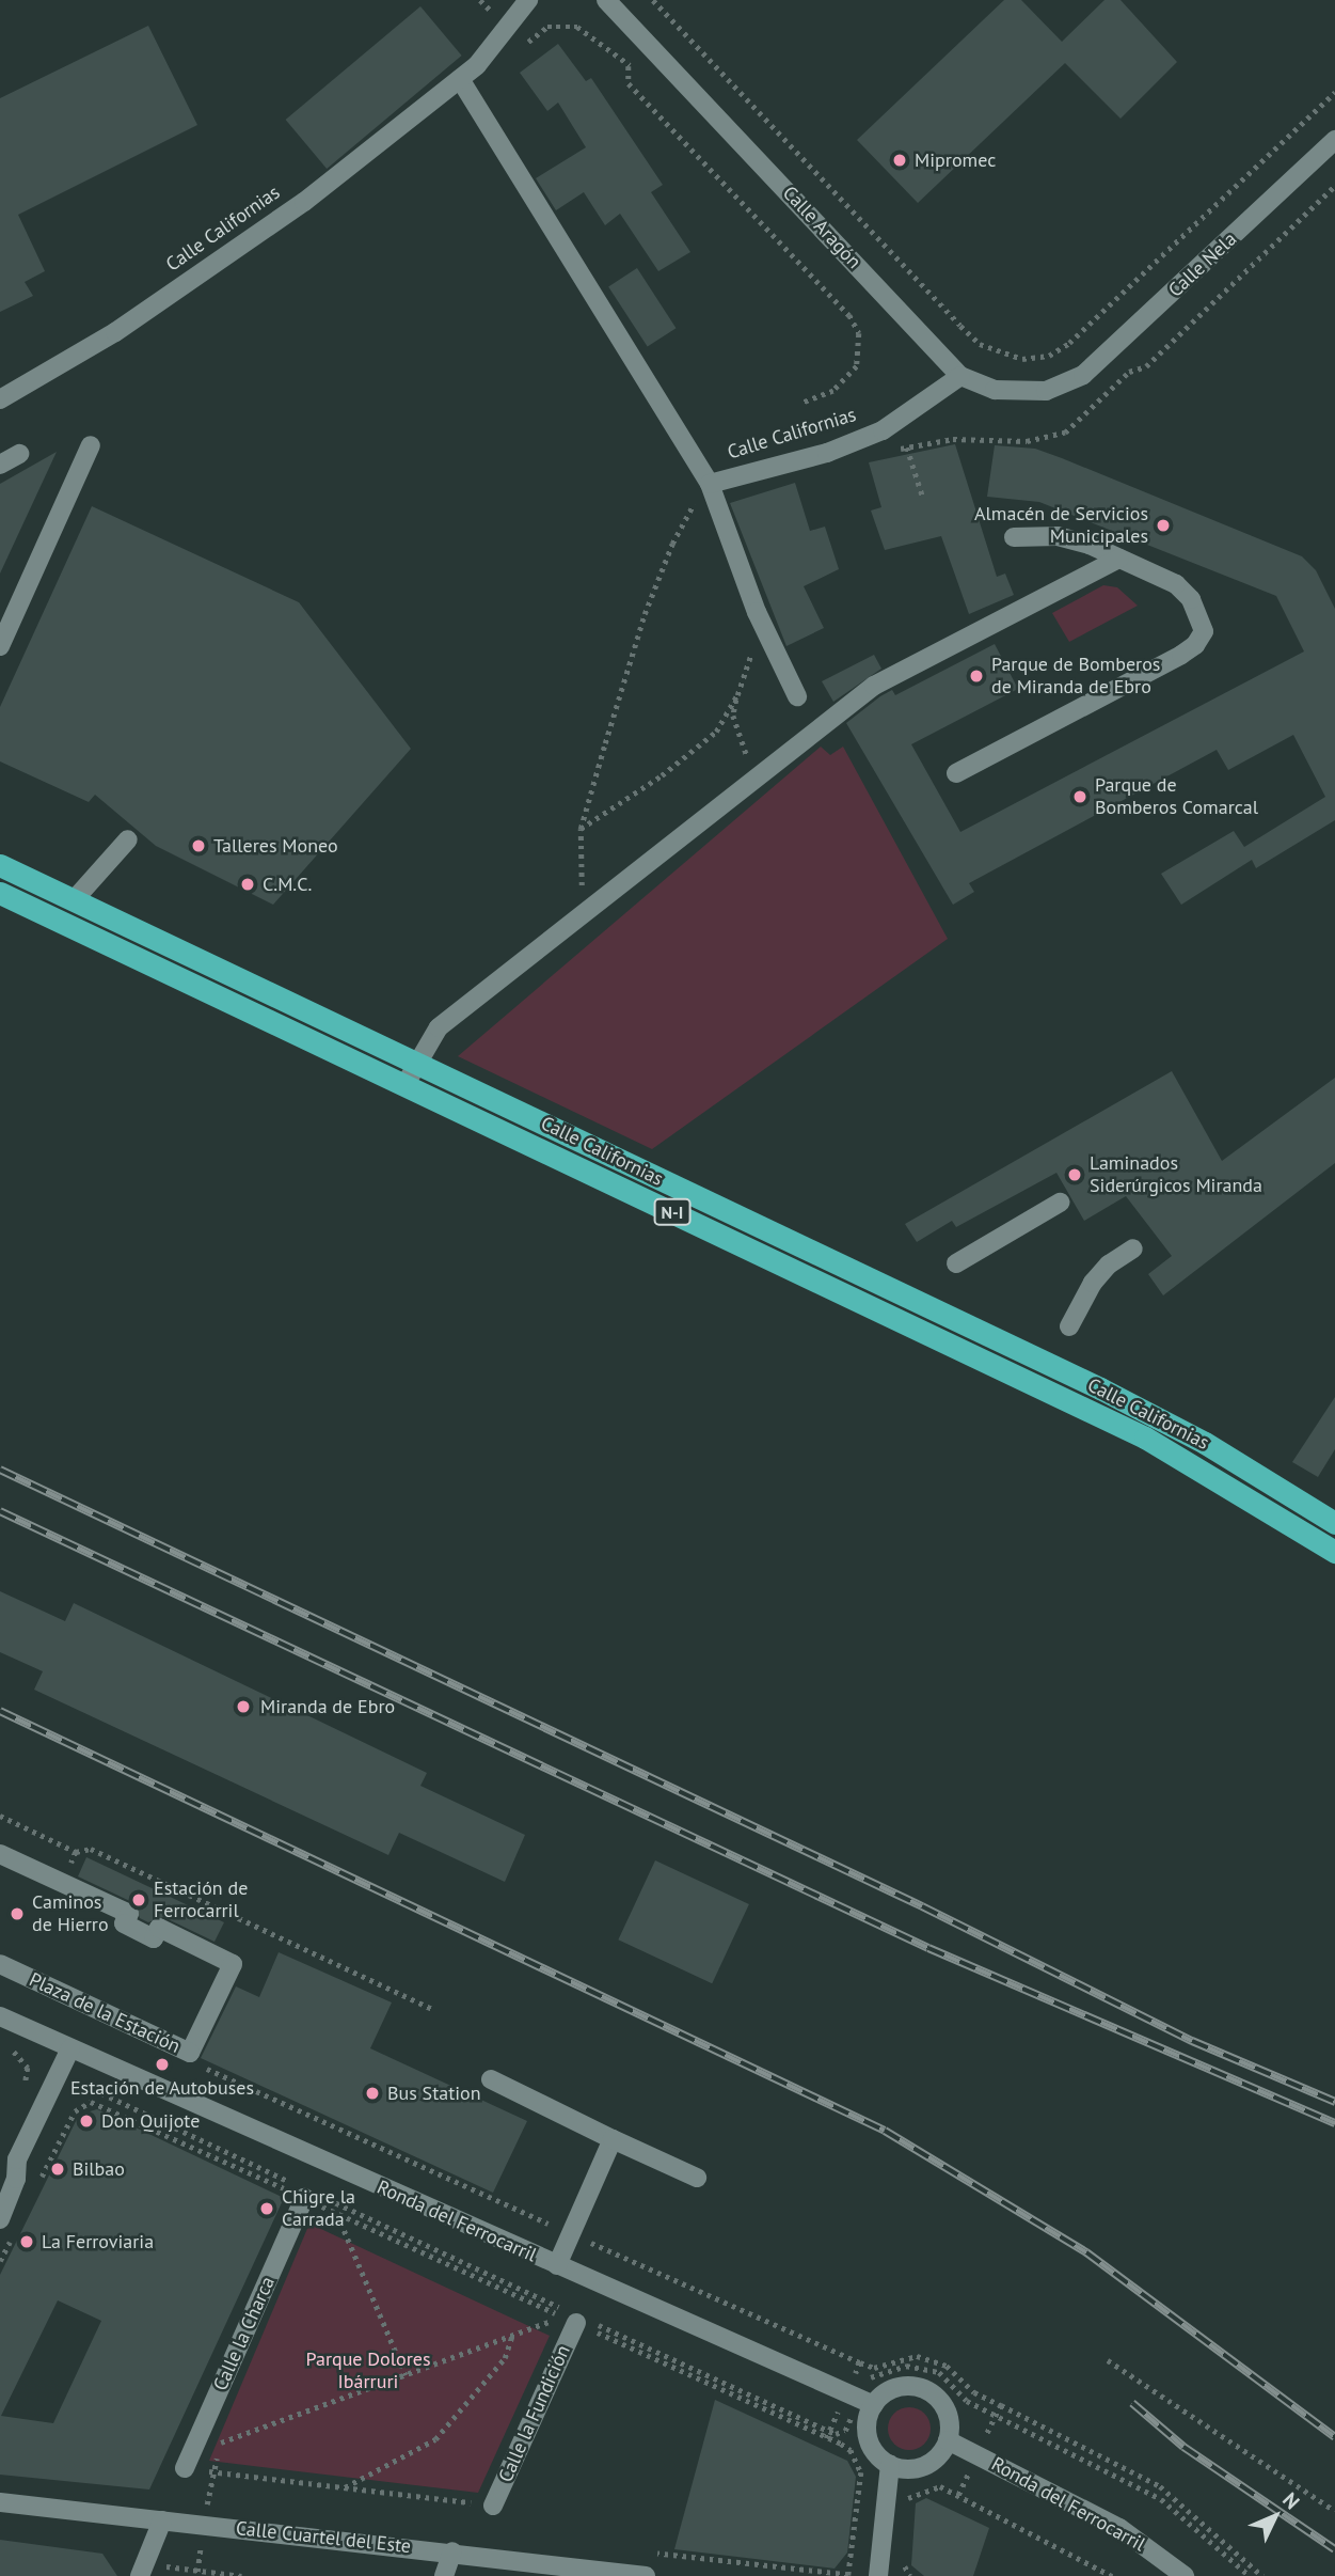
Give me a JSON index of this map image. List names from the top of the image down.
{
  "streets": {
    "highway": ["Calle Californias", "N-I"],
    "street": [
      "Calle Aragón",
      "Calle Nela",
      "Plaza de la Estación",
      "Ronda del Ferrocarril",
      "Calle la Charca",
      "Calle la Fundición",
      "Calle Cuartel del Este"
    ]
  },
  "crossings": [
    ["Calle Aragón", "Calle Californias"],
    ["Calle Aragón", "Calle Nela"]
  ],
  "parks": ["Parque Dolores Ibárruri"],
  "places": [
    "Mipromec",
    "Almacén de Servicios Municipales",
    "Parque de Bomberos de Miranda de Ebro",
    "Parque de Bomberos Comarcal",
    "Talleres Moneo",
    "C.M.C.",
    "Laminados Siderúrgicos Miranda",
    "Miranda de Ebro",
    "Estación de Ferrocarril",
    "Caminos de Hierro",
    "Estación de Autobuses",
    "Bus Station",
    "Don Quijote",
    "Bilbao",
    "Chigre la Carrada",
    "La Ferroviaria"
  ],
  "north": "top right"
}
